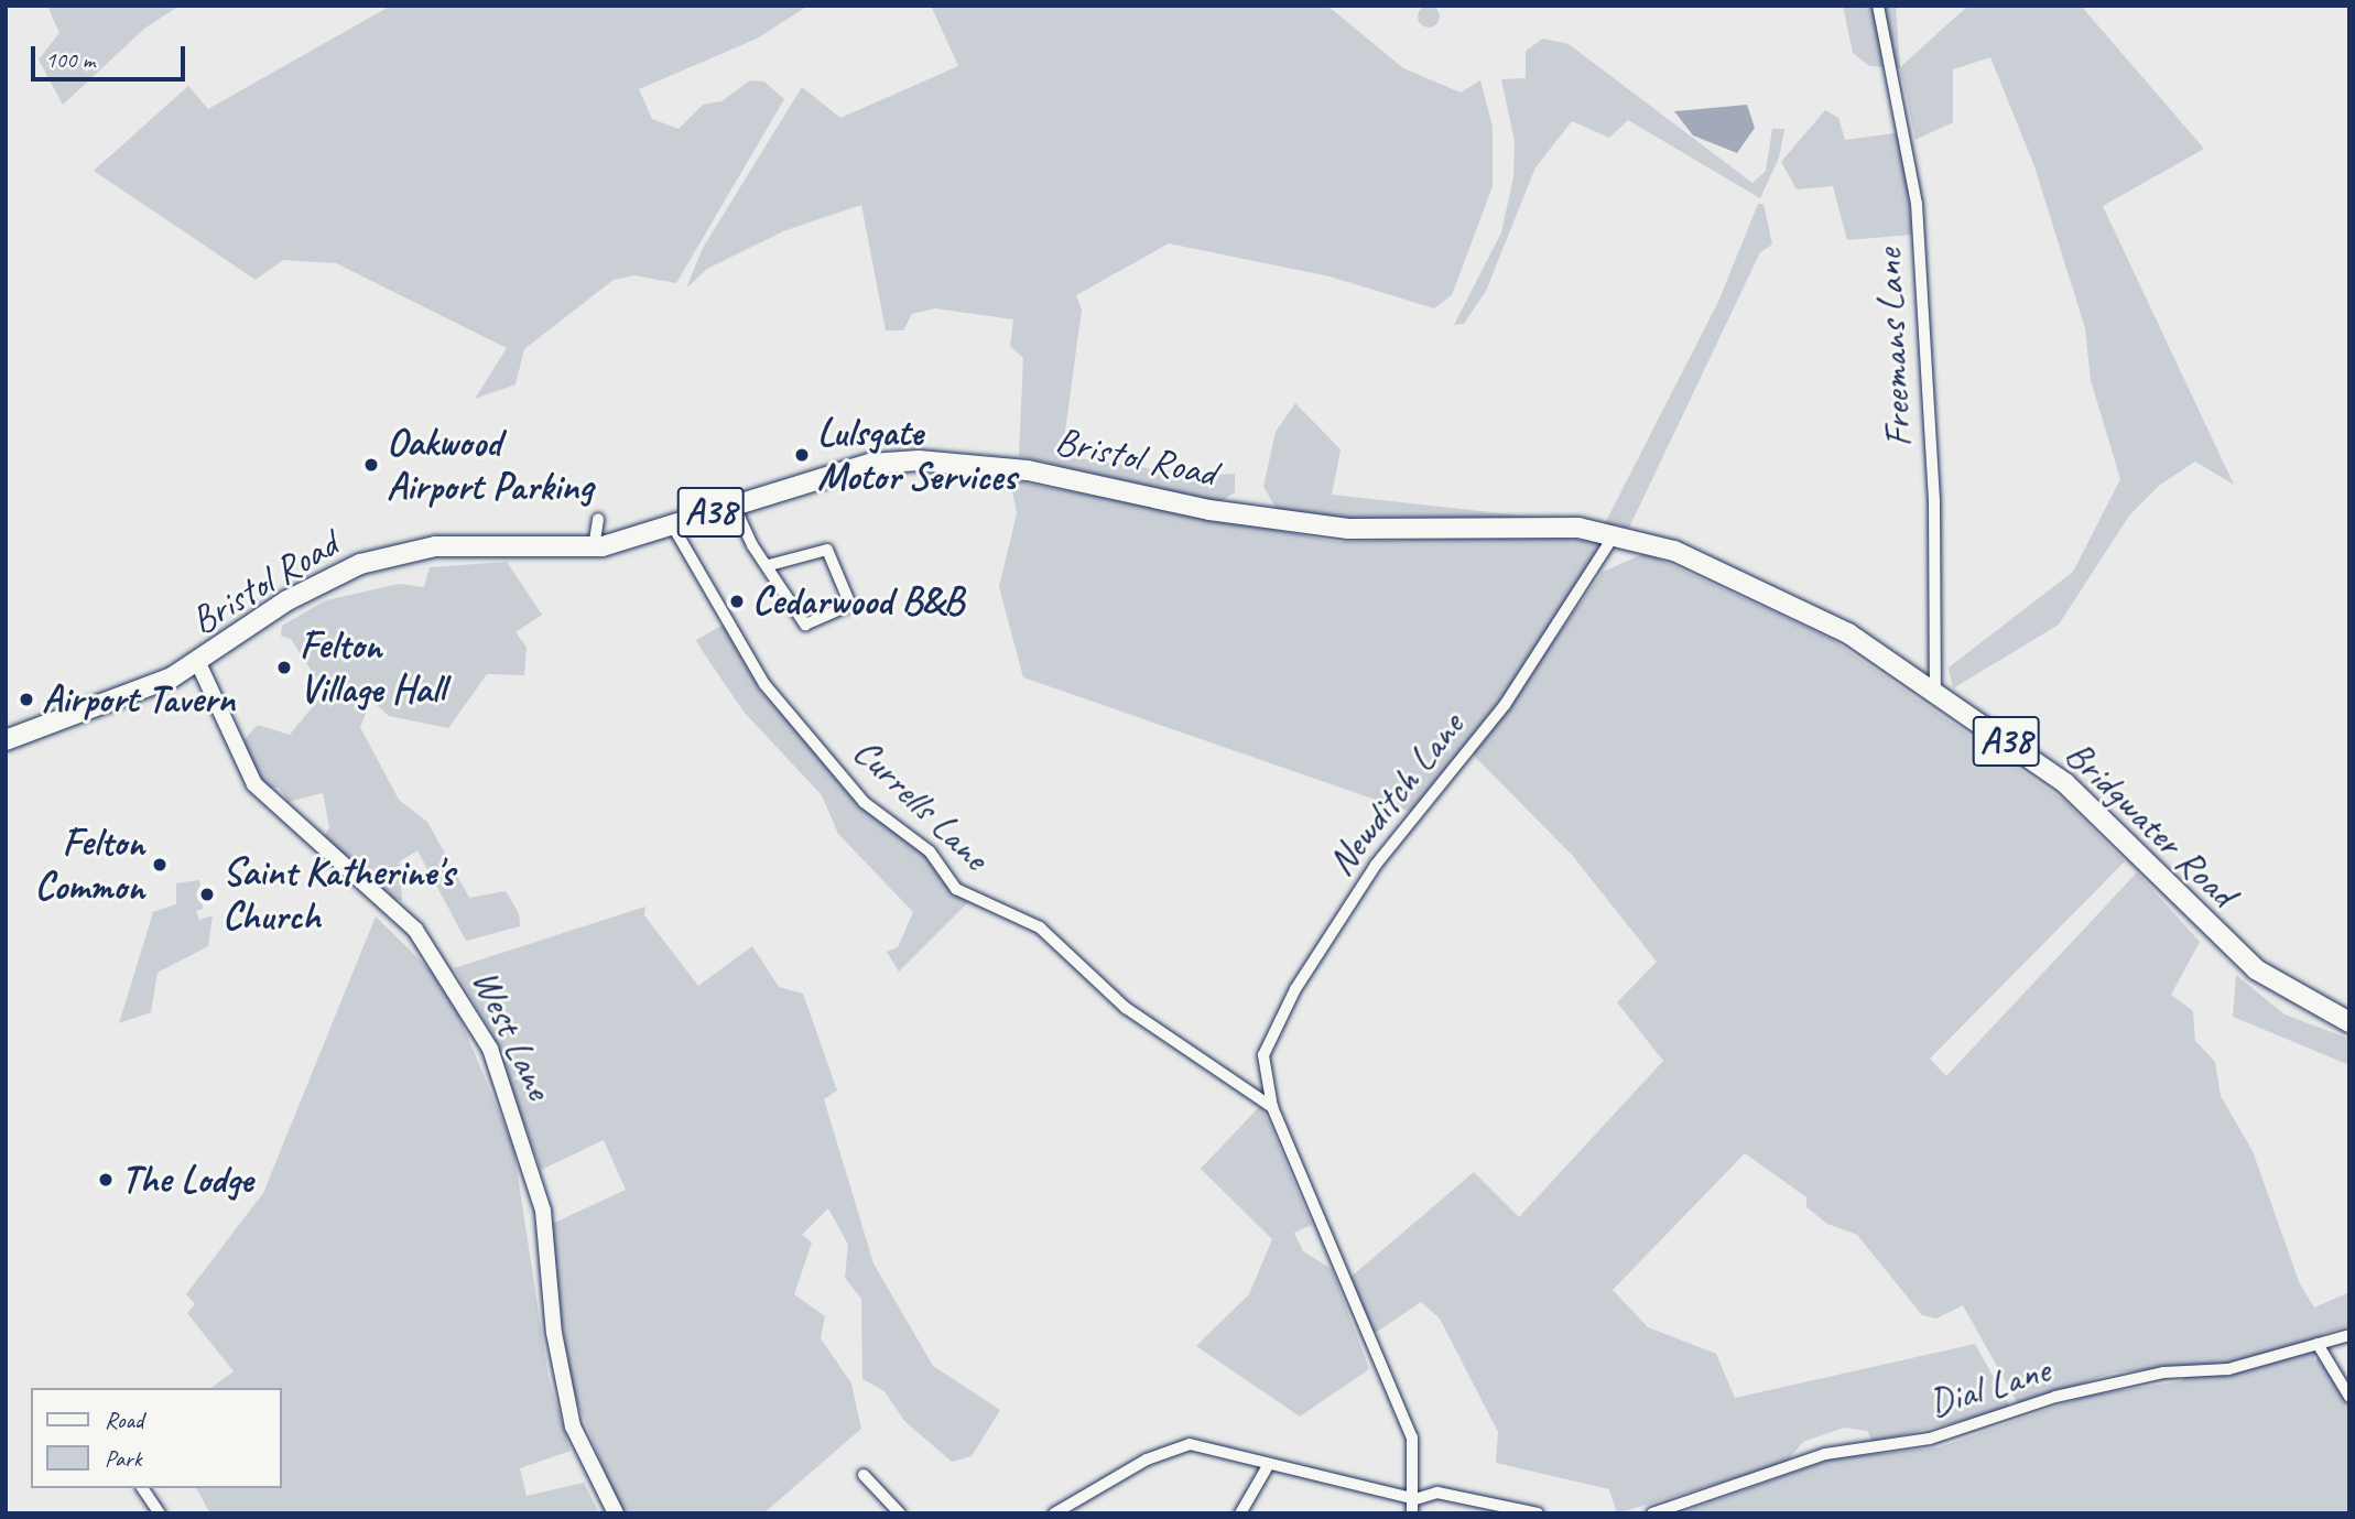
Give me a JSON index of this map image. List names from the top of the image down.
{
  "streets": {
    "highway": ["Bristol Road", "A38", "Bridgwater Road"],
    "street": [
      "Freemans Lane",
      "Newditch Lane",
      "Currells Lane",
      "West Lane",
      "Dial Lane"
    ]
  },
  "crossings": [
    ["Freemans Lane", "Bridgwater Road"],
    ["Bristol Road", "Newditch Lane"],
    ["Bristol Road", "Currells Lane"],
    ["Bristol Road", "Bridgwater Road"],
    ["Bristol Road", "West Lane"],
    ["Newditch Lane", "Currells Lane"],
    ["Newditch Lane", "Bridgwater Road"]
  ],
  "places": [
    "Lulsgate Motor Services",
    "Oakwood Airport Parking",
    "Cedarwood B&B",
    "Felton Village Hall",
    "Airport Tavern",
    "Felton Common",
    "Saint Katherine's Church",
    "The Lodge"
  ],
  "legend": ["Road", "Park"],
  "scale_bar": "100 m"
}
